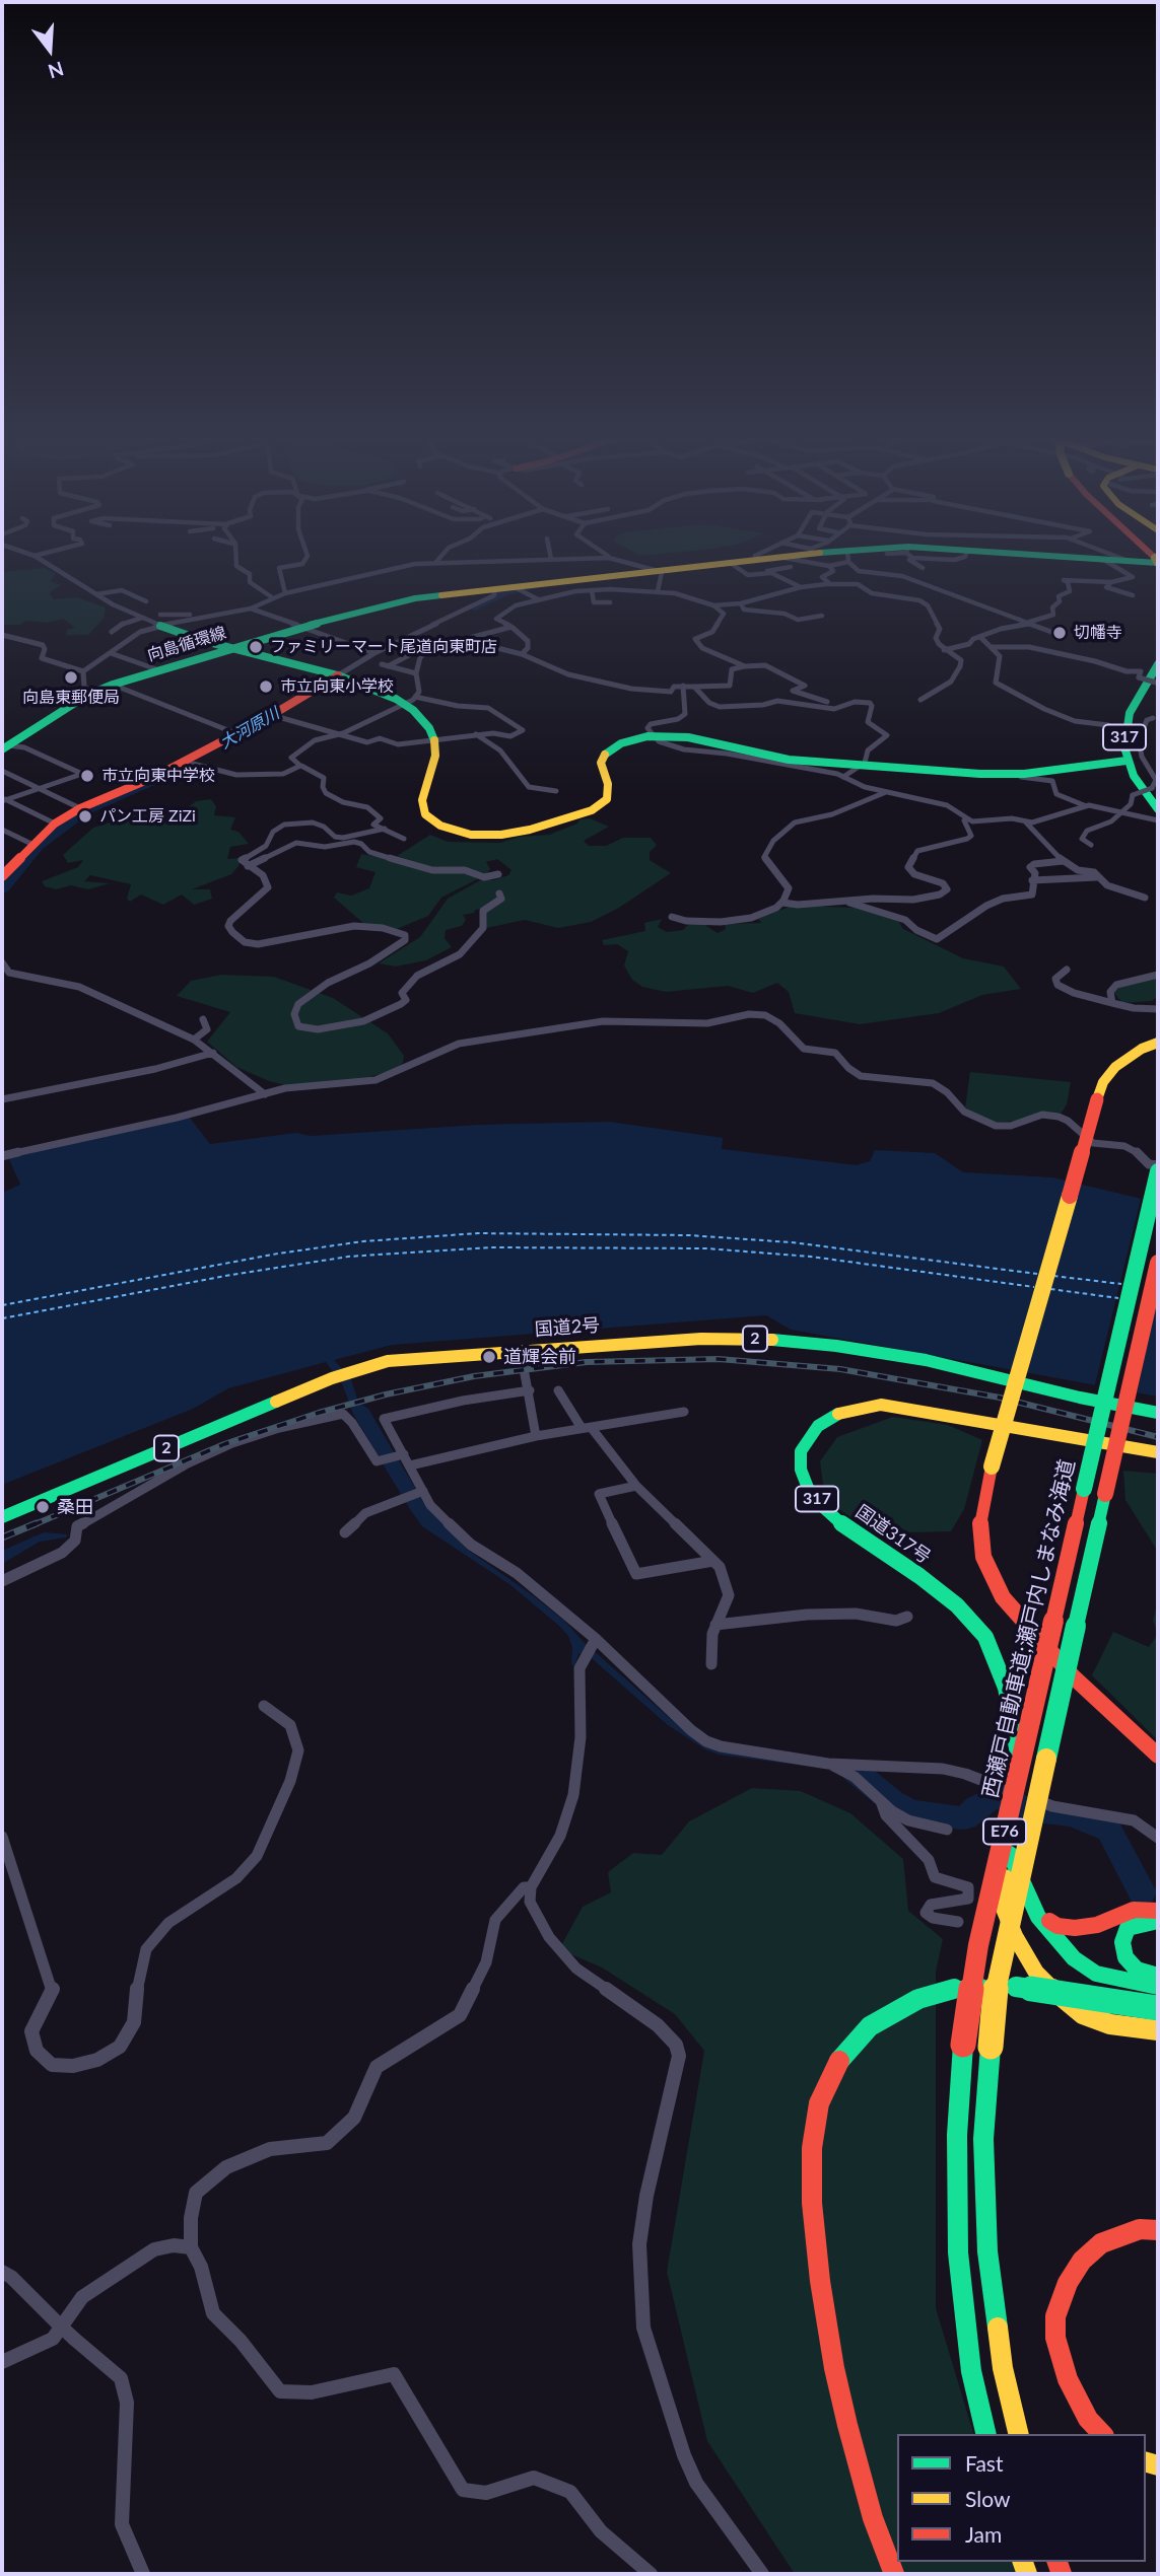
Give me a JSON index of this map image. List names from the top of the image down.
{
  "streets": {
    "main road": [
      "向島循環線",
      "317",
      "国道2号",
      "2",
      "国道317号",
      "西瀬戸自動車道;瀬戸内しまなみ海道",
      "E76"
    ]
  },
  "water": ["大河原川"],
  "places": [
    "切幡寺",
    "ファミリーマート尾道向東町店",
    "向島東郵便局",
    "市立向東小学校",
    "市立向東中学校",
    "パン工房 ZiZi",
    "道輝会前",
    "桑田"
  ],
  "legend": ["Fast", "Slow", "Jam"],
  "north": "bottom"
}
